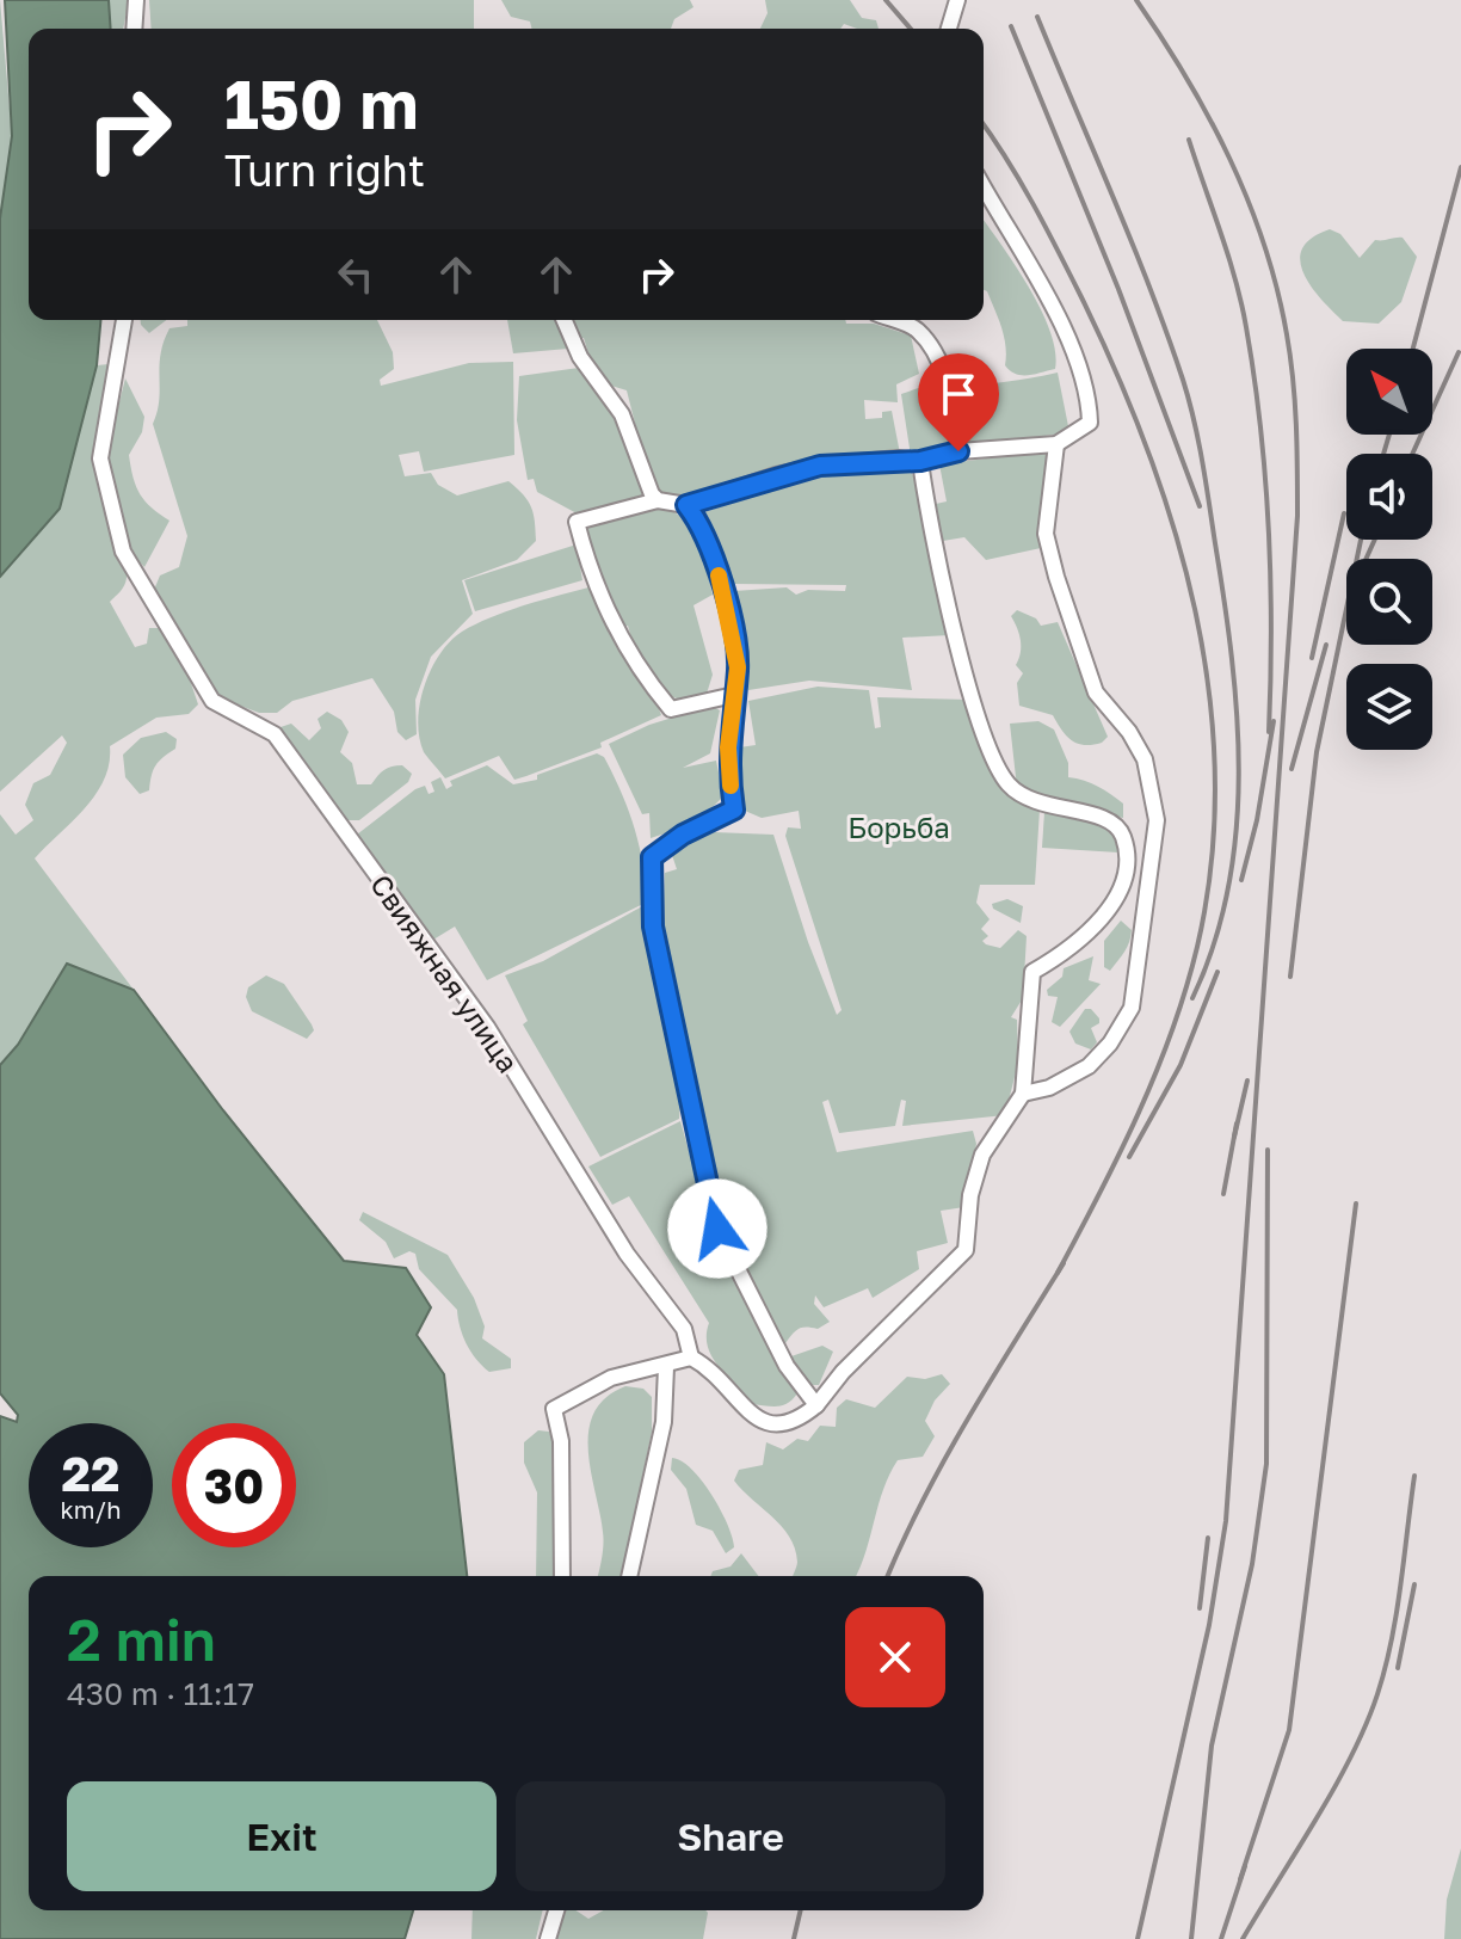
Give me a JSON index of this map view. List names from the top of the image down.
{
  "streets": {
    "street": ["Свияжная улица"]
  },
  "parks": ["Борьба"],
  "north": "top left",
  "page": {
    "turn": ["150 m", "Turn right"],
    "speed": "22 km/h",
    "limit": "30",
    "heading": ["2 min", "430 m · 11:17"],
    "buttons": ["Exit", "Share"]
  }
}
